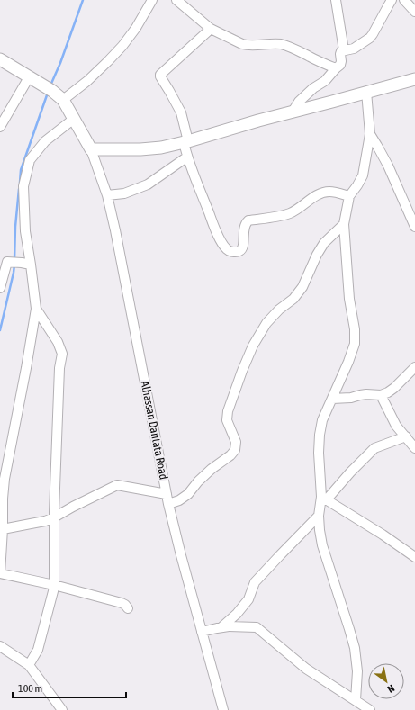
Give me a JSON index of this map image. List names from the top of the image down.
{
  "streets": {
    "street": ["Alhassan Dantata Road"]
  },
  "scale_bar": "100 m",
  "north": "bottom right"
}
